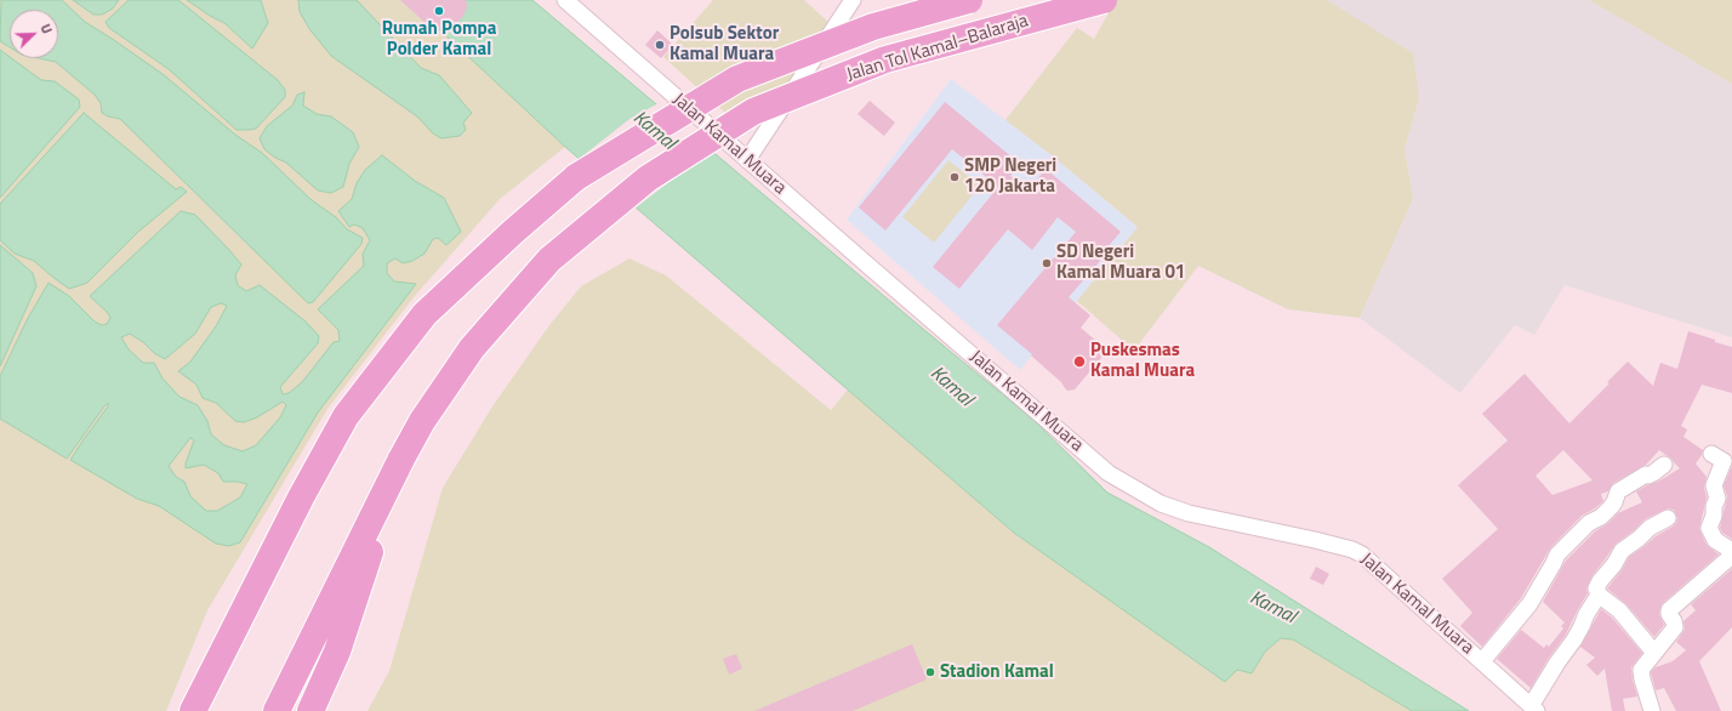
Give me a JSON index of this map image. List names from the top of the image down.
{
  "streets": {
    "highway": ["Jalan Tol Kamal–Balaraja"],
    "street": ["Jalan Kamal Muara"]
  },
  "water": ["Kamal"],
  "places": [
    "Rumah Pompa Polder Kamal",
    "Polsub Sektor Kamal Muara",
    "SMP Negeri 120 Jakarta",
    "SD Negeri Kamal Muara 01",
    "Puskesmas Kamal Muara",
    "Stadion Kamal"
  ],
  "north": "top right"
}
